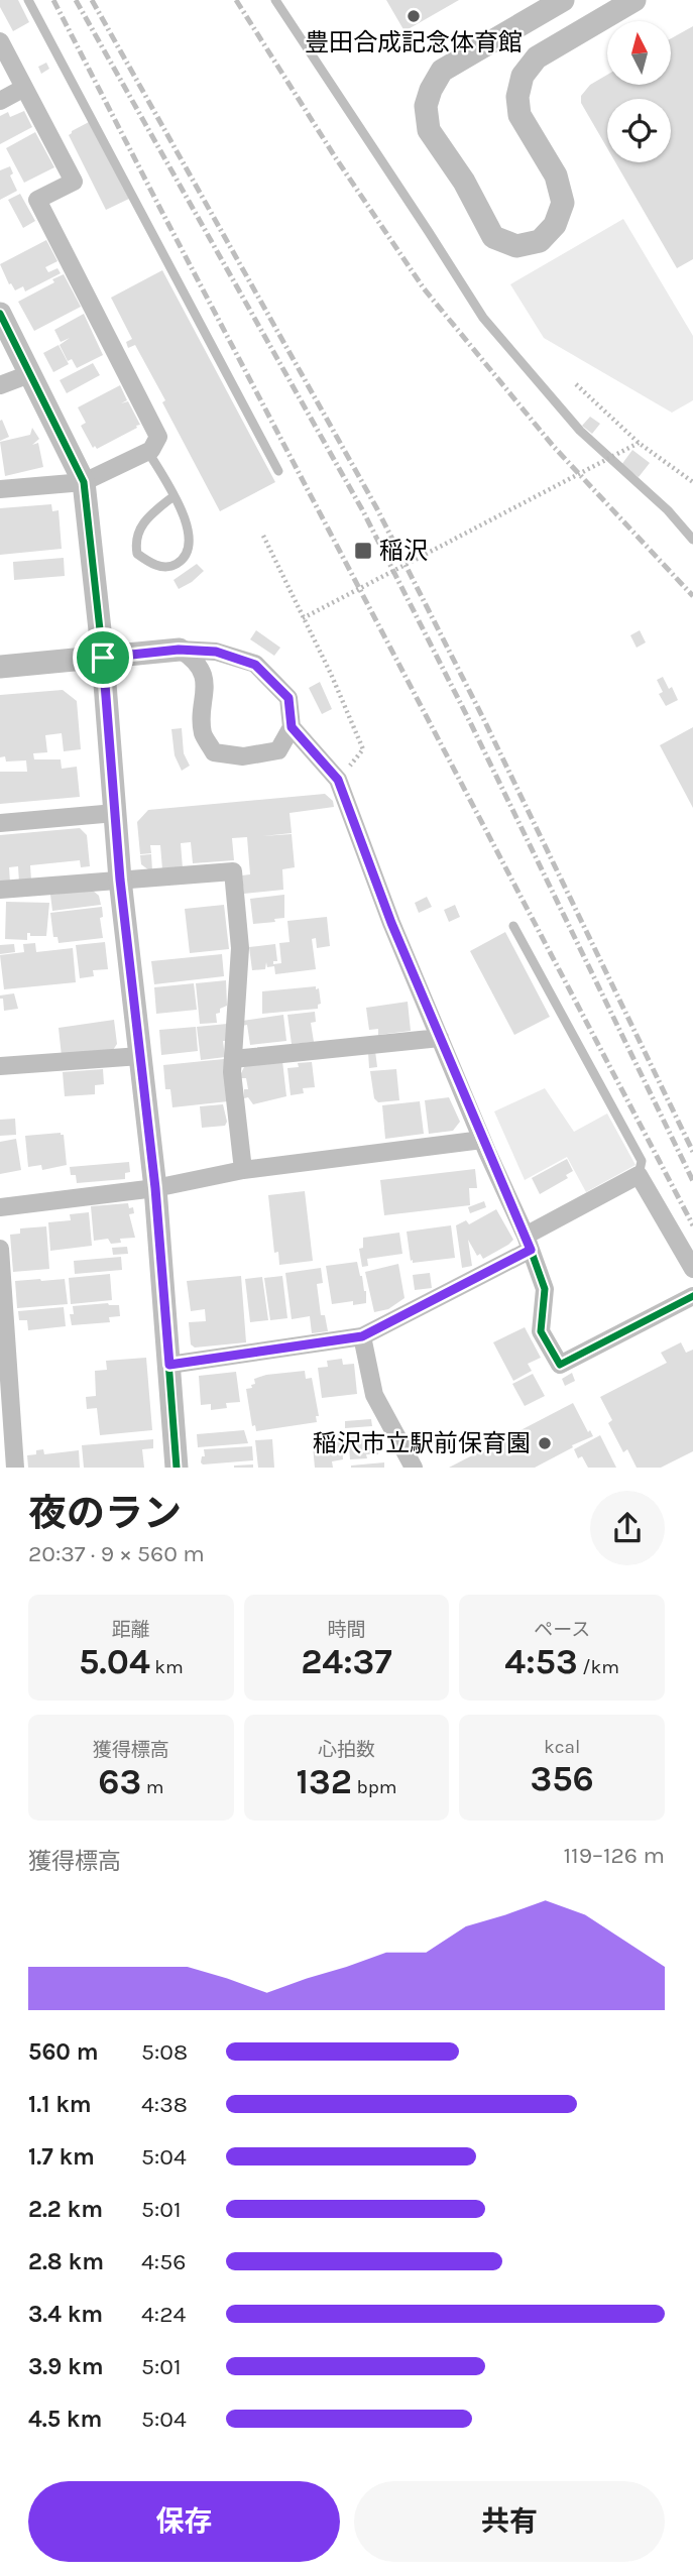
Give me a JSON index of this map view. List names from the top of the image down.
{
  "places": {
    "other": ["豊田合成記念体育館", "稲沢市立駅前保育園"],
    "transit": ["稲沢"]
  },
  "north": "top",
  "page": {
    "heading": ["夜のラン", "20:37 · 9 × 560 m"],
    "stats": [
      ["距離", "5.04 km"],
      ["時間", "24:37"],
      ["ペース", "4:53 /km"],
      ["獲得標高", "63 m"],
      ["心拍数", "132 bpm"],
      ["kcal", "356"]
    ],
    "chart": ["獲得標高", "119–126 m"],
    "list": [
      {
        "name": "560 m",
        "note": "5:08"
      },
      {
        "name": "1.1 km",
        "note": "4:38"
      },
      {
        "name": "1.7 km",
        "note": "5:04"
      },
      {
        "name": "2.2 km",
        "note": "5:01"
      },
      {
        "name": "2.8 km",
        "note": "4:56"
      },
      {
        "name": "3.4 km",
        "note": "4:24"
      },
      {
        "name": "3.9 km",
        "note": "5:01"
      },
      {
        "name": "4.5 km",
        "note": "5:04"
      }
    ],
    "buttons": ["保存", "共有"]
  }
}
